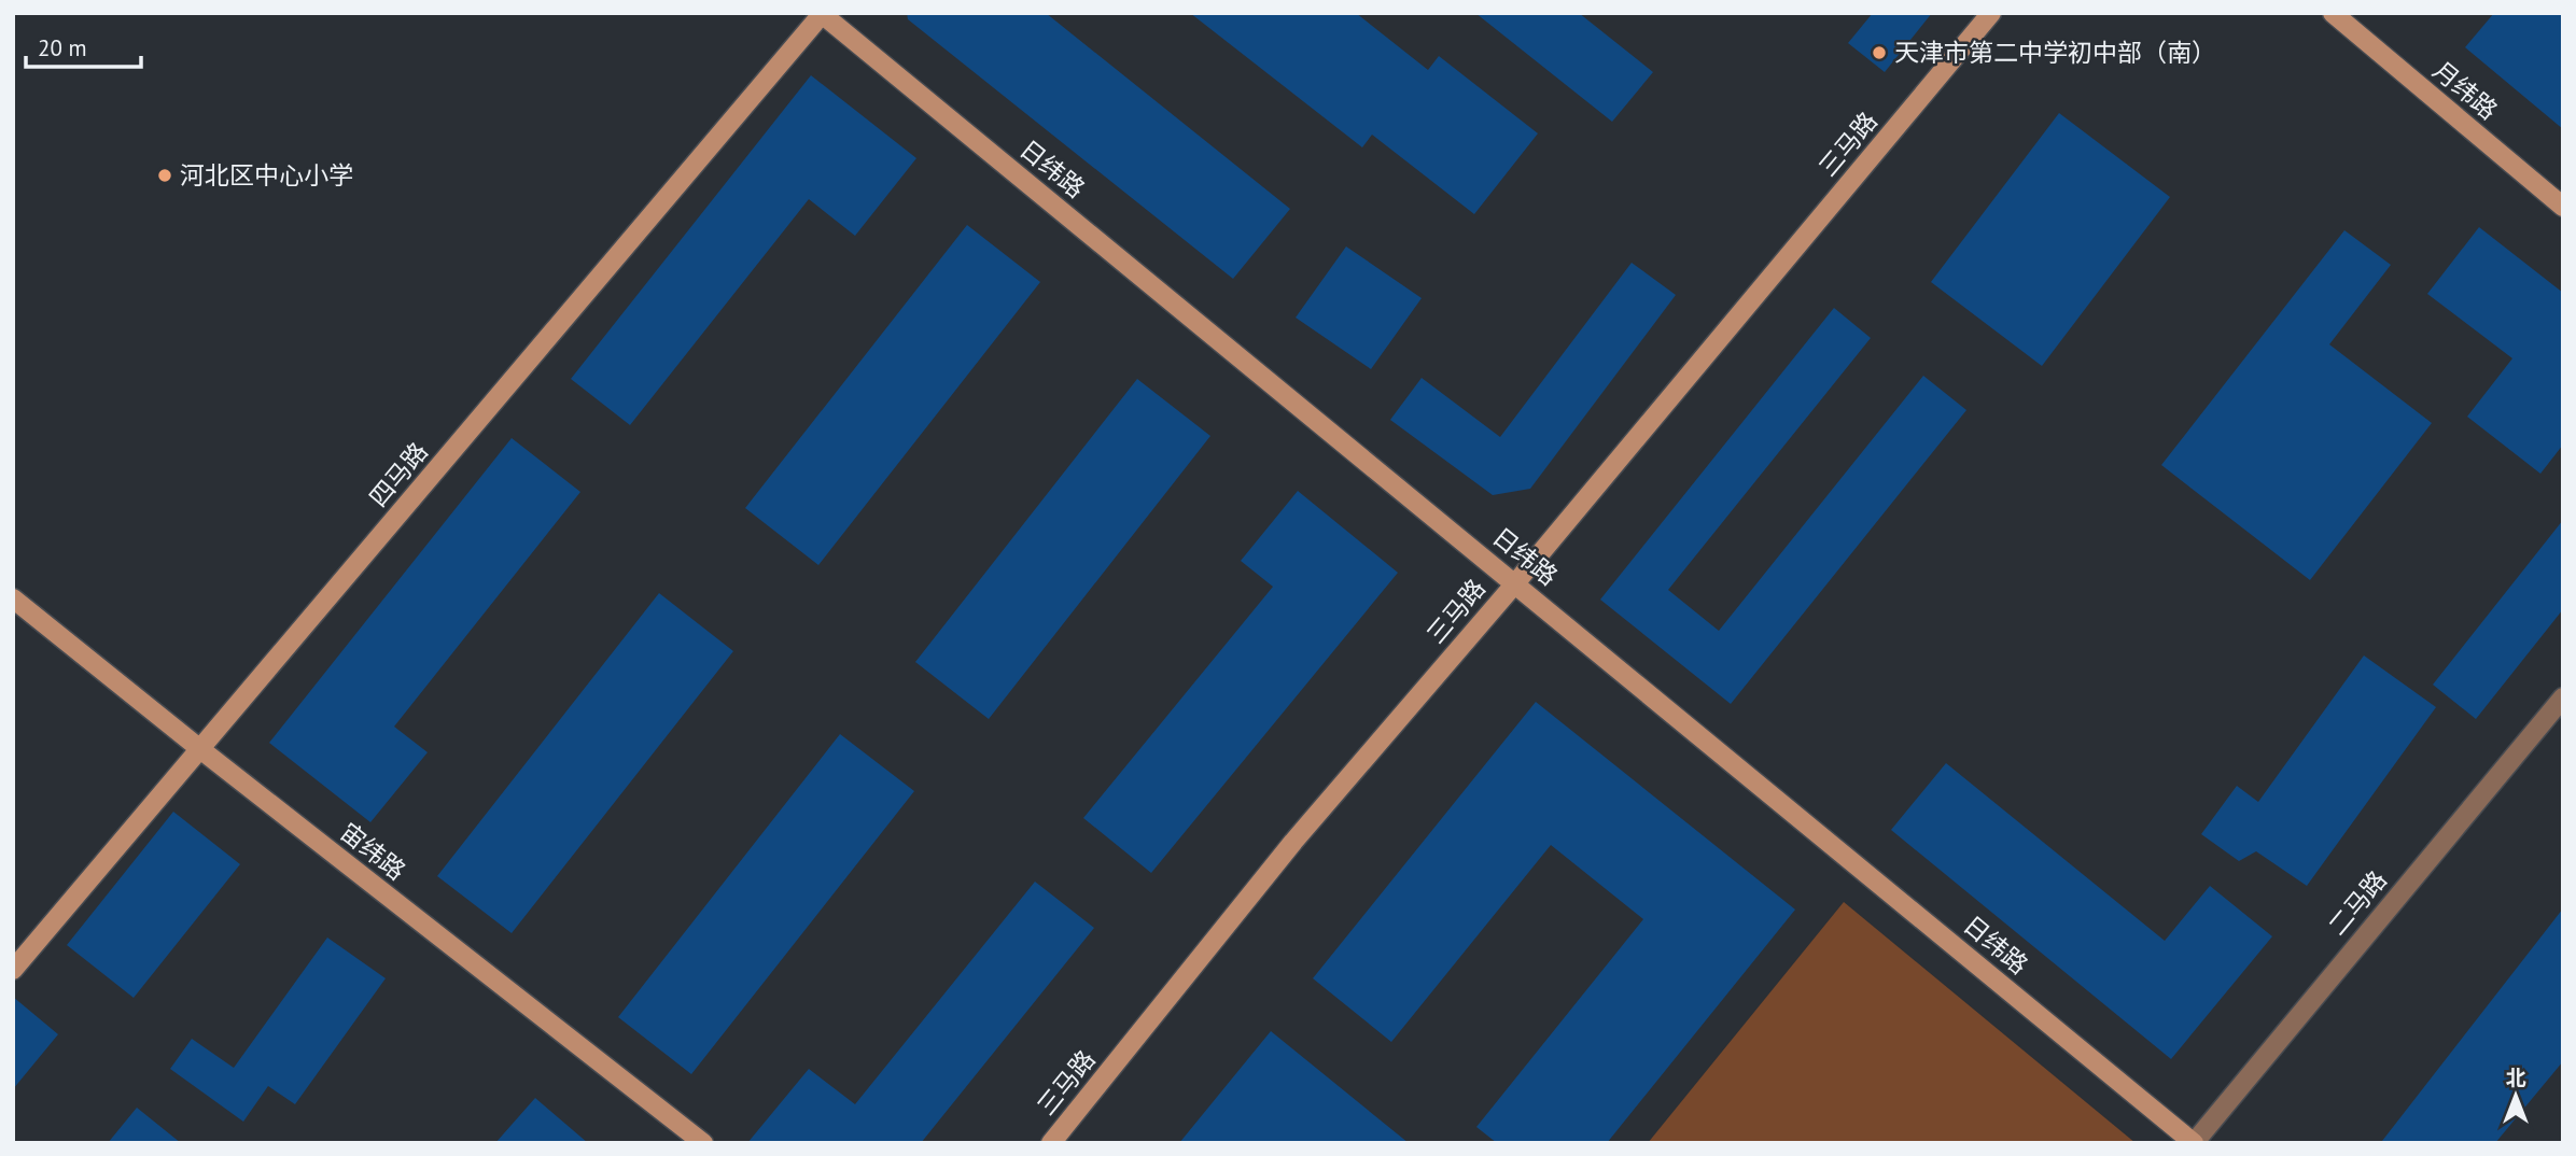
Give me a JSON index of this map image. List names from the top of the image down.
{
  "streets": {
    "street": [
      "月纬路",
      "三马路",
      "日纬路",
      "四马路",
      "宙纬路",
      "二马路"
    ]
  },
  "crossings": [
    ["三马路", "日纬路"],
    ["日纬路", "四马路"],
    ["日纬路", "二马路"],
    ["四马路", "宙纬路"]
  ],
  "places": ["天津市第二中学初中部（南）", "河北区中心小学"],
  "scale_bar": "20 m",
  "north": "top"
}
